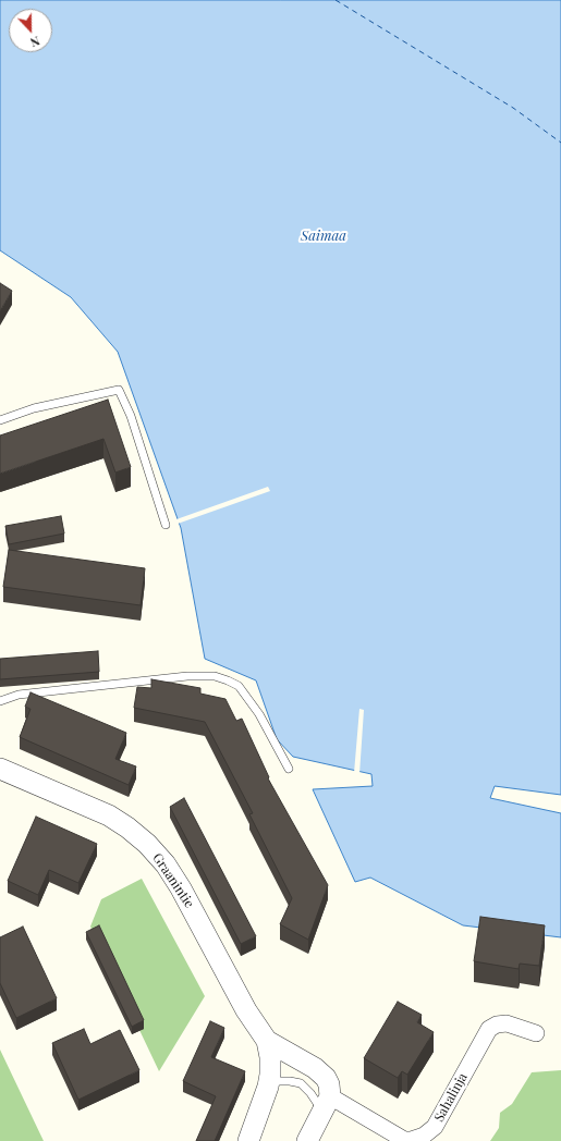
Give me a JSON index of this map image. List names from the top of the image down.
{
  "streets": {
    "street": ["Graanintie", "Sahalinja"]
  },
  "crossings": [
    ["Graanintie", "Sahalinja"]
  ],
  "water": ["Saimaa"],
  "north": "bottom"
}
